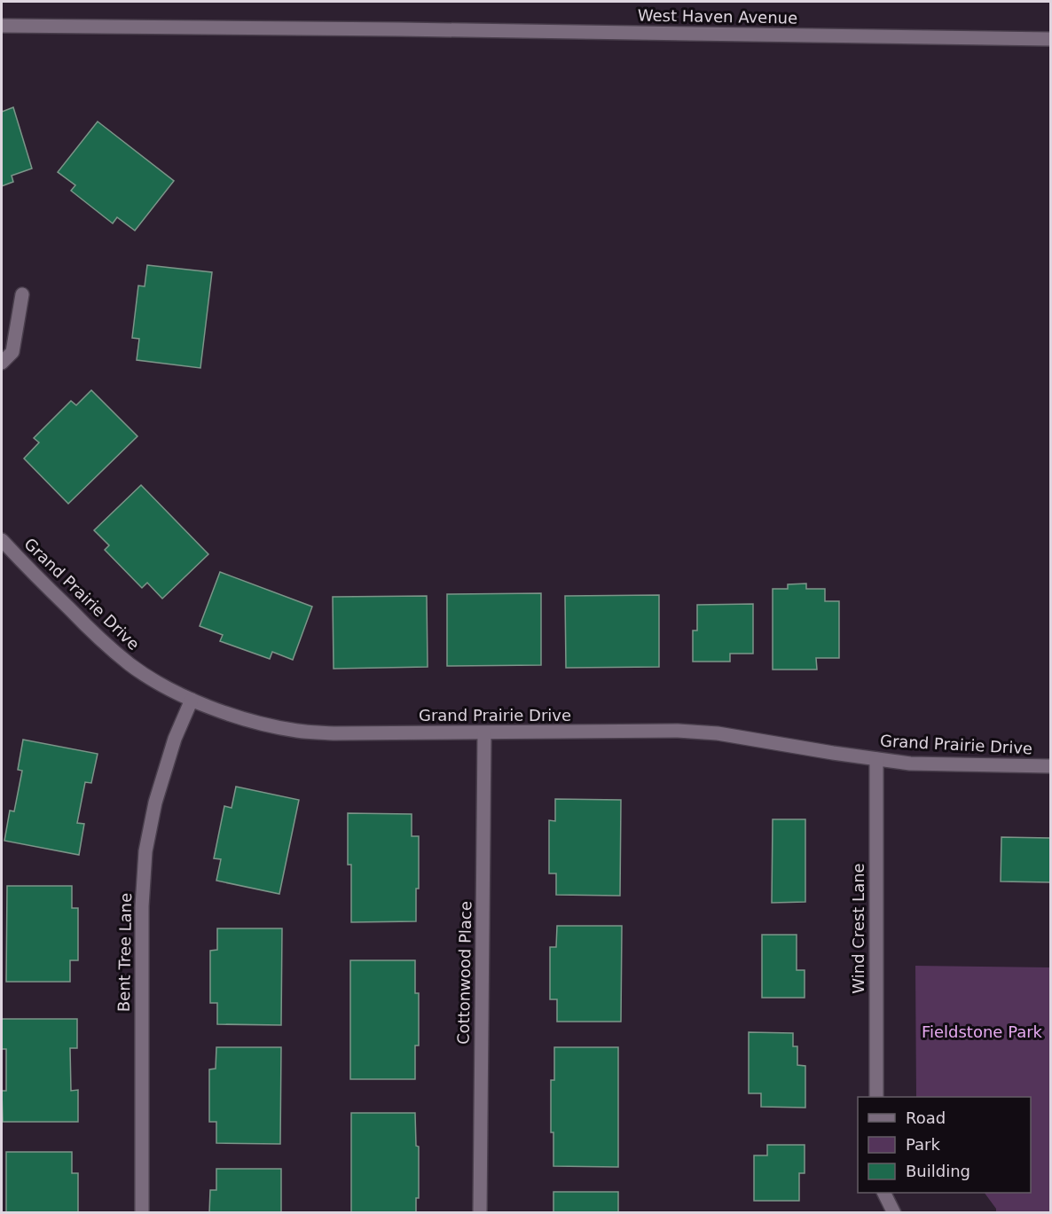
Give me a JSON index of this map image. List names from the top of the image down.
{
  "streets": {
    "street": [
      "West Haven Avenue",
      "Grand Prairie Drive",
      "Wind Crest Lane",
      "Bent Tree Lane",
      "Cottonwood Place"
    ]
  },
  "crossings": [
    ["Grand Prairie Drive", "Wind Crest Lane"],
    ["Grand Prairie Drive", "Bent Tree Lane"],
    ["Grand Prairie Drive", "Cottonwood Place"]
  ],
  "parks": ["Fieldstone Park"],
  "legend": ["Road", "Park", "Building"]
}
